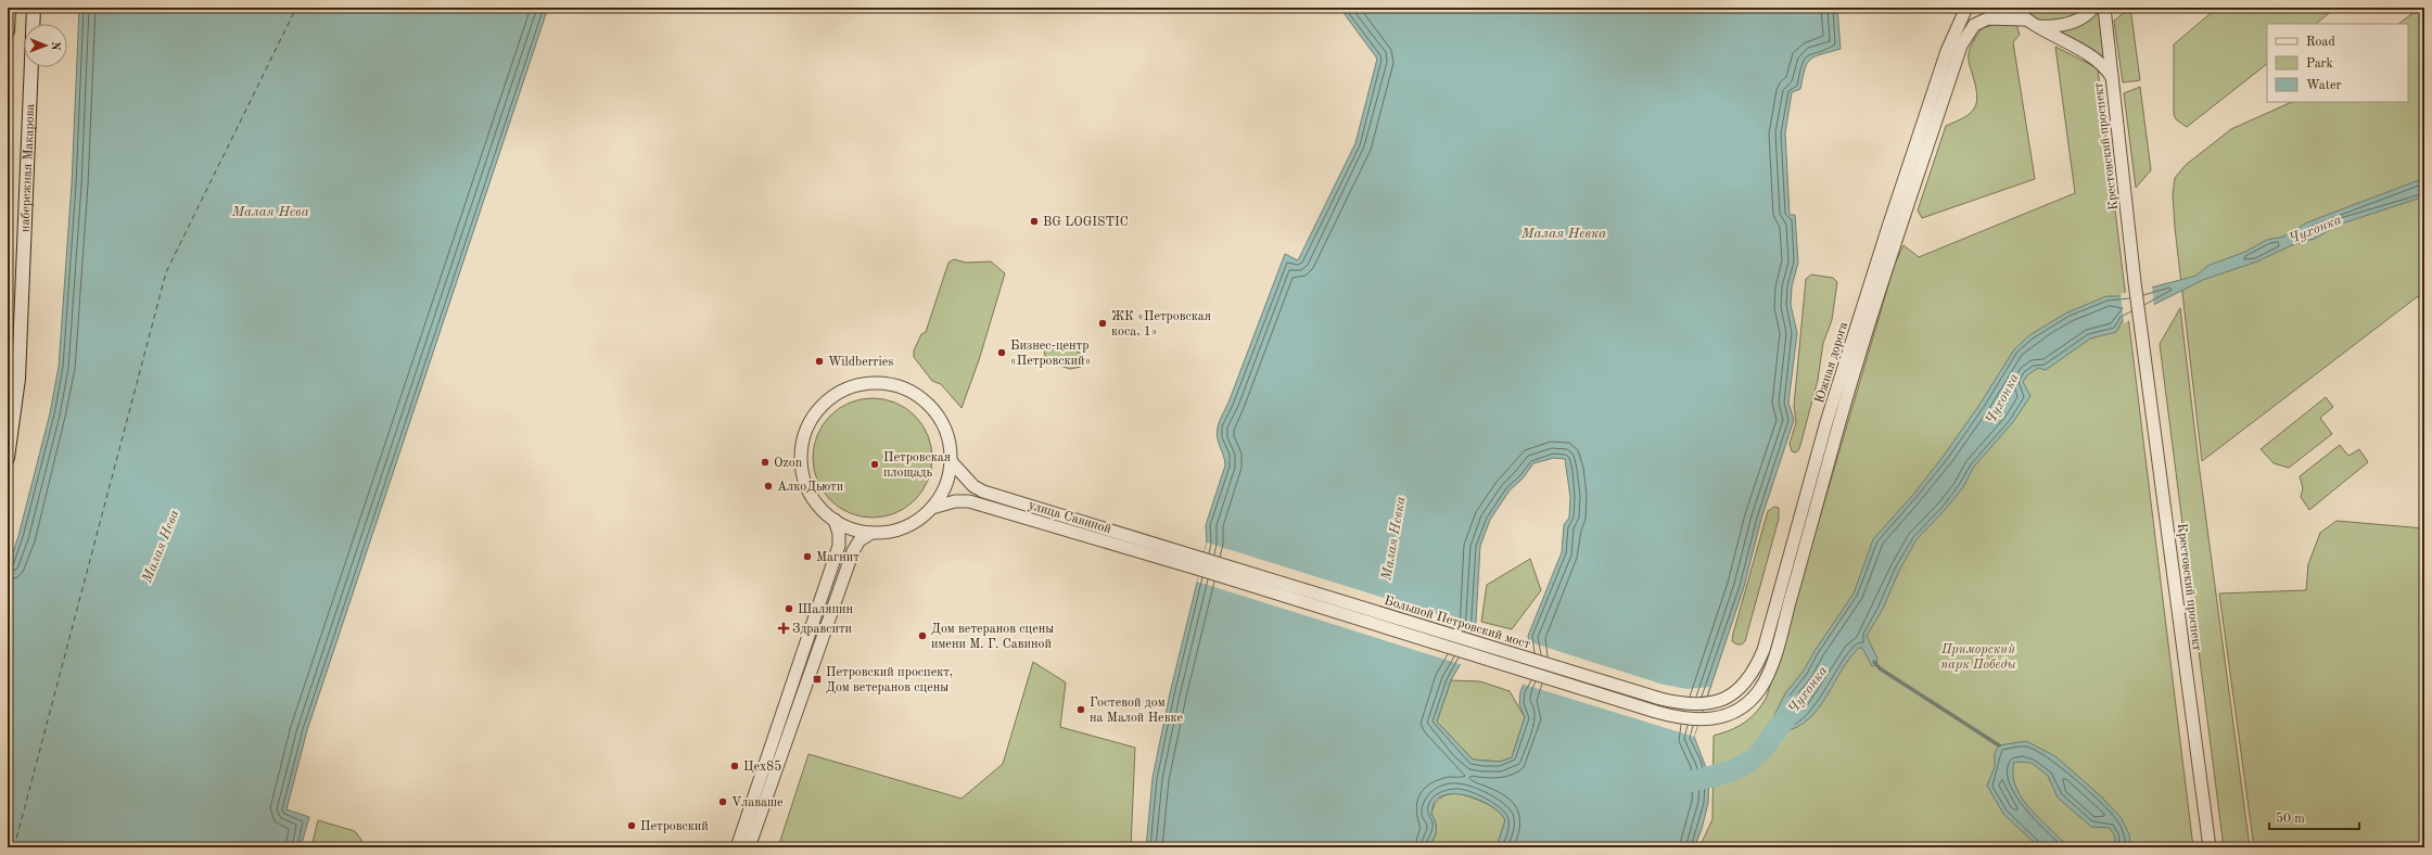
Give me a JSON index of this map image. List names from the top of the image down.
{
  "streets": {
    "main road": ["набережная Макарова"],
    "street": [
      "Крестовский проспект",
      "Южная дорога",
      "улица Савиной",
      "Большой Петровский мост"
    ]
  },
  "crossings": [
    ["Южная дорога", "Большой Петровский мост"],
    ["улица Савиной", "Большой Петровский мост"]
  ],
  "water": ["Малая Нева", "Чухонка", "Малая Невка"],
  "parks": ["Приморский парк Победы"],
  "places": {
    "other": [
      "BG LOGISTIC",
      "ЖК «Петровская коса, 1»",
      "Бизнес-центр «Петровский»",
      "Wildberries",
      "Ozon",
      "Петровская площадь",
      "АлкоДьюти",
      "Магнит",
      "Шаляпин",
      "Дом ветеранов сцены имени М. Г. Савиной",
      "Гостевой дом на Малой Невке",
      "Цех85",
      "Vлаваше",
      "Петровский"
    ],
    "health": ["Здравсити"],
    "transit": ["Петровский проспект, Дом ветеранов сцены"]
  },
  "legend": ["Road", "Park", "Water"],
  "scale_bar": "50 m",
  "north": "right"
}
